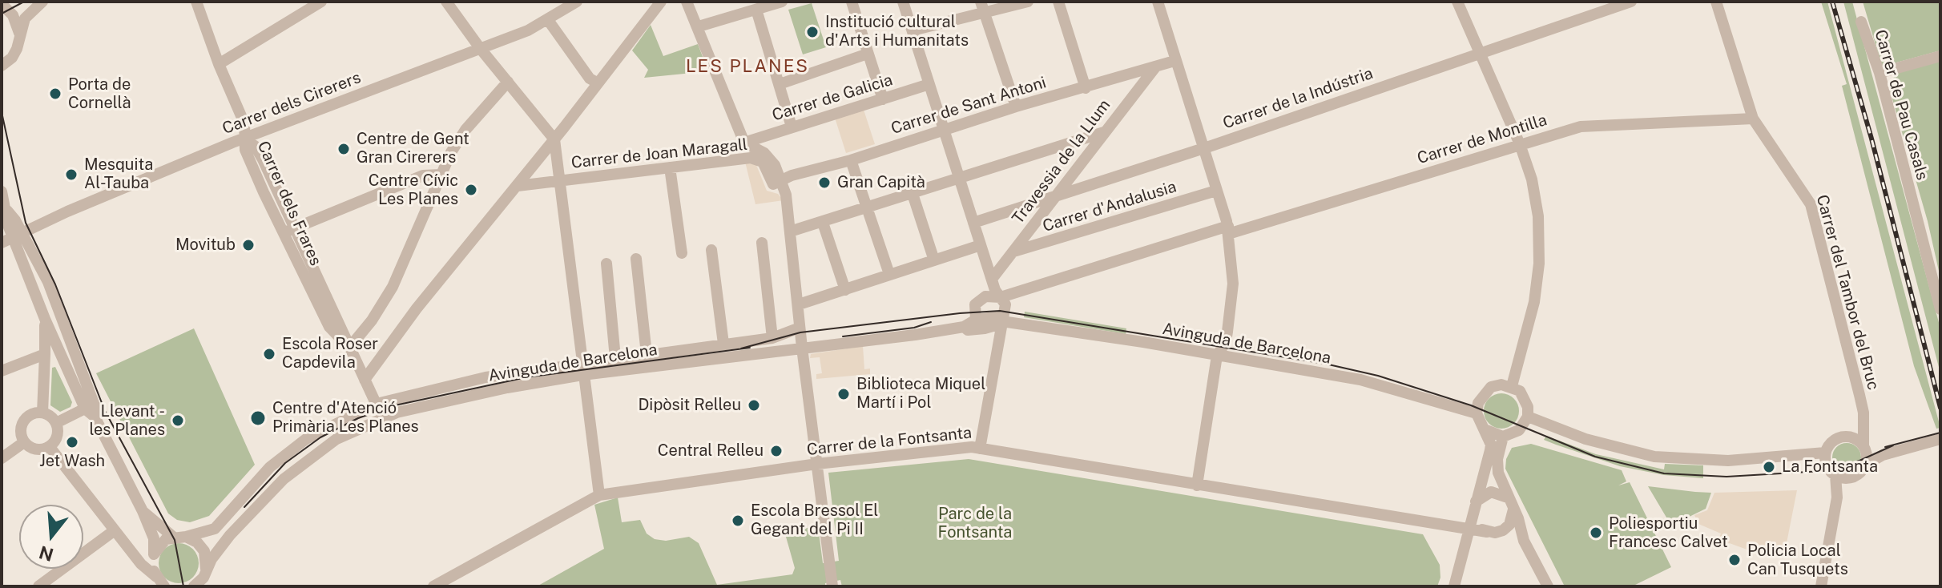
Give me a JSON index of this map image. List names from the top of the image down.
{
  "streets": {
    "street": [
      "Carrer de Galicia",
      "Carrer de la Indústria",
      "Carrer dels Cirerers",
      "Carrer de Pau Casals",
      "Carrer de Sant Antoni",
      "Carrer de Montilla",
      "Carrer de Joan Maragall",
      "Travessia de la Llum",
      "Carrer dels Frares",
      "Carrer d'Andalusia",
      "Carrer del Tambor del Bruc",
      "Avinguda de Barcelona",
      "Carrer de la Fontsanta"
    ]
  },
  "crossings": [
    ["Carrer de la Indústria", "Travessia de la Llum"],
    ["Carrer dels Cirerers", "Carrer dels Frares"],
    ["Carrer de Sant Antoni", "Carrer de Joan Maragall"],
    ["Carrer de Sant Antoni", "Travessia de la Llum"],
    ["Carrer de Montilla", "Carrer del Tambor del Bruc"],
    ["Carrer de Montilla", "Avinguda de Barcelona"],
    ["Travessia de la Llum", "Carrer d'Andalusia"],
    ["Carrer dels Frares", "Avinguda de Barcelona"]
  ],
  "districts": ["LES PLANES"],
  "parks": ["Parc de la Fontsanta"],
  "places": [
    "Institució cultural d'Arts i Humanitats",
    "Porta de Cornellà",
    "Centre de Gent Gran Cirerers",
    "Mesquita Al-Tauba",
    "Gran Capità",
    "Centre Cívic Les Planes",
    "Movitub",
    "Escola Roser Capdevila",
    "Biblioteca Miquel Martí i Pol",
    "Dipòsit Relleu",
    "Centre d'Atenció Primària Les Planes",
    "Llevant - les Planes",
    "Jet Wash",
    "Central Relleu",
    "La Fontsanta",
    "Escola Bressol El Gegant del Pi II",
    "Poliesportiu Francesc Calvet",
    "Policia Local Can Tusquets"
  ],
  "north": "bottom"
}
